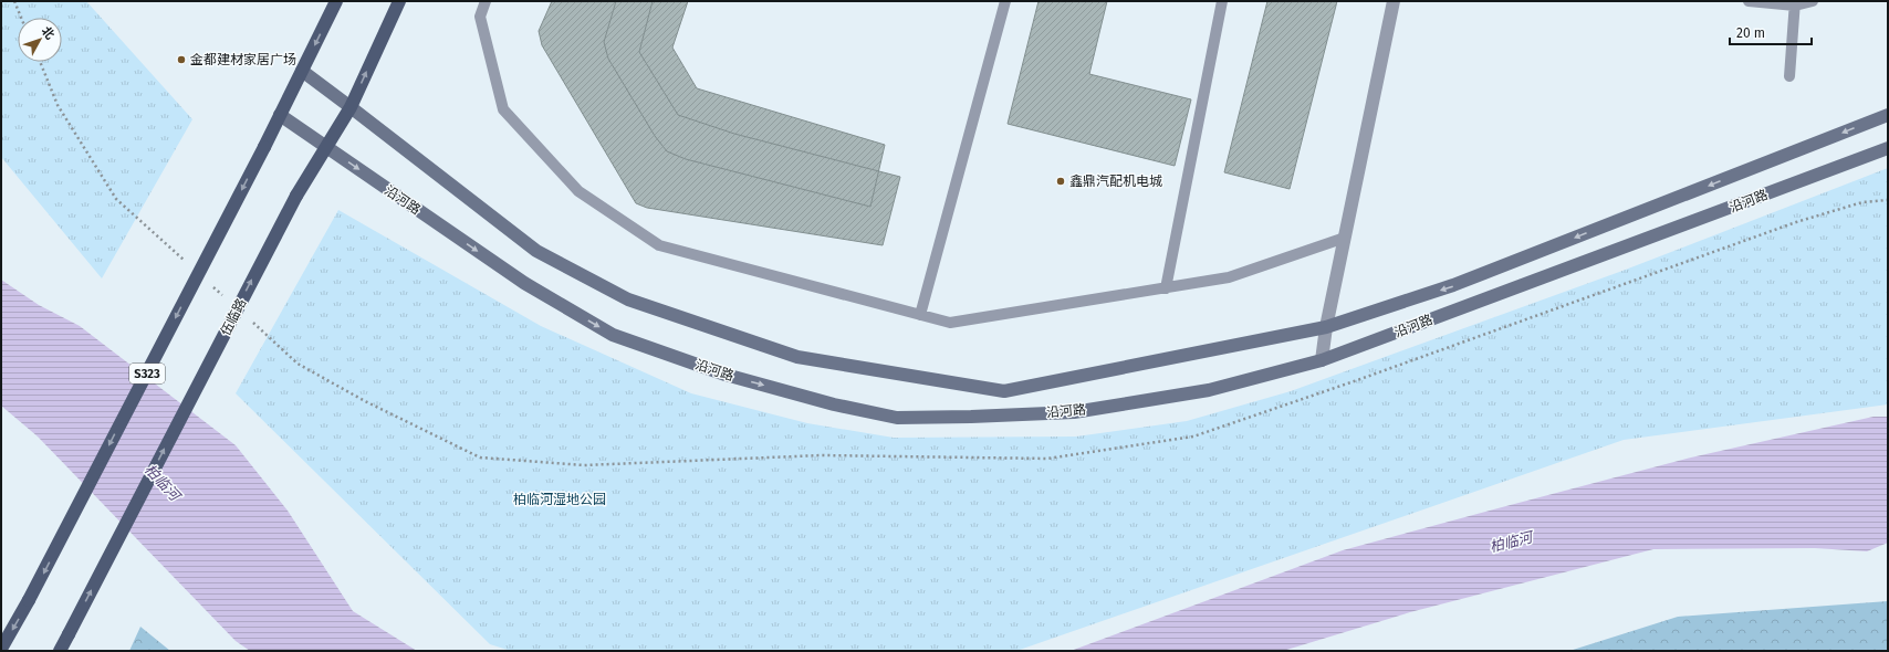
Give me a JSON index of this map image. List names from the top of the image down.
{
  "streets": {
    "main road": ["伍临路", "S323"],
    "street": ["沿河路"]
  },
  "crossings": [
    ["沿河路", "伍临路"],
    ["沿河路", "S323"]
  ],
  "water": ["柏临河"],
  "parks": ["柏临河湿地公园"],
  "places": ["金都建材家居广场", "鑫鼎汽配机电城"],
  "scale_bar": "20 m",
  "north": "top right"
}
